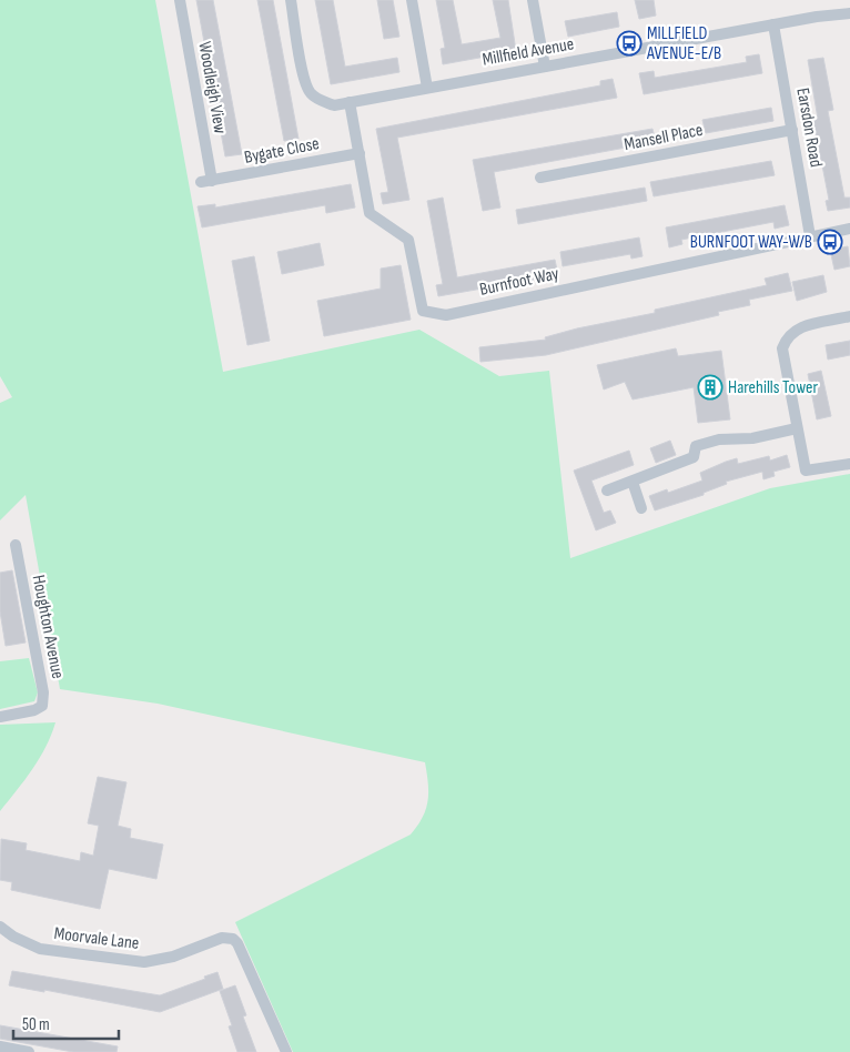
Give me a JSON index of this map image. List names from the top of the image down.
{
  "streets": {
    "street": [
      "Millfield Avenue",
      "Woodleigh View",
      "Earsdon Road",
      "Mansell Place",
      "Bygate Close",
      "Burnfoot Way",
      "Houghton Avenue",
      "Moorvale Lane"
    ]
  },
  "crossings": [
    ["Millfield Avenue", "Earsdon Road"],
    ["Millfield Avenue", "Burnfoot Way"],
    ["Woodleigh View", "Bygate Close"],
    ["Earsdon Road", "Mansell Place"],
    ["Earsdon Road", "Burnfoot Way"],
    ["Bygate Close", "Burnfoot Way"]
  ],
  "places": {
    "bus stop": ["MILLFIELD AVENUE-E/B", "BURNFOOT WAY-W/B"],
    "building": ["Harehills Tower"]
  },
  "scale_bar": "50 m"
}
